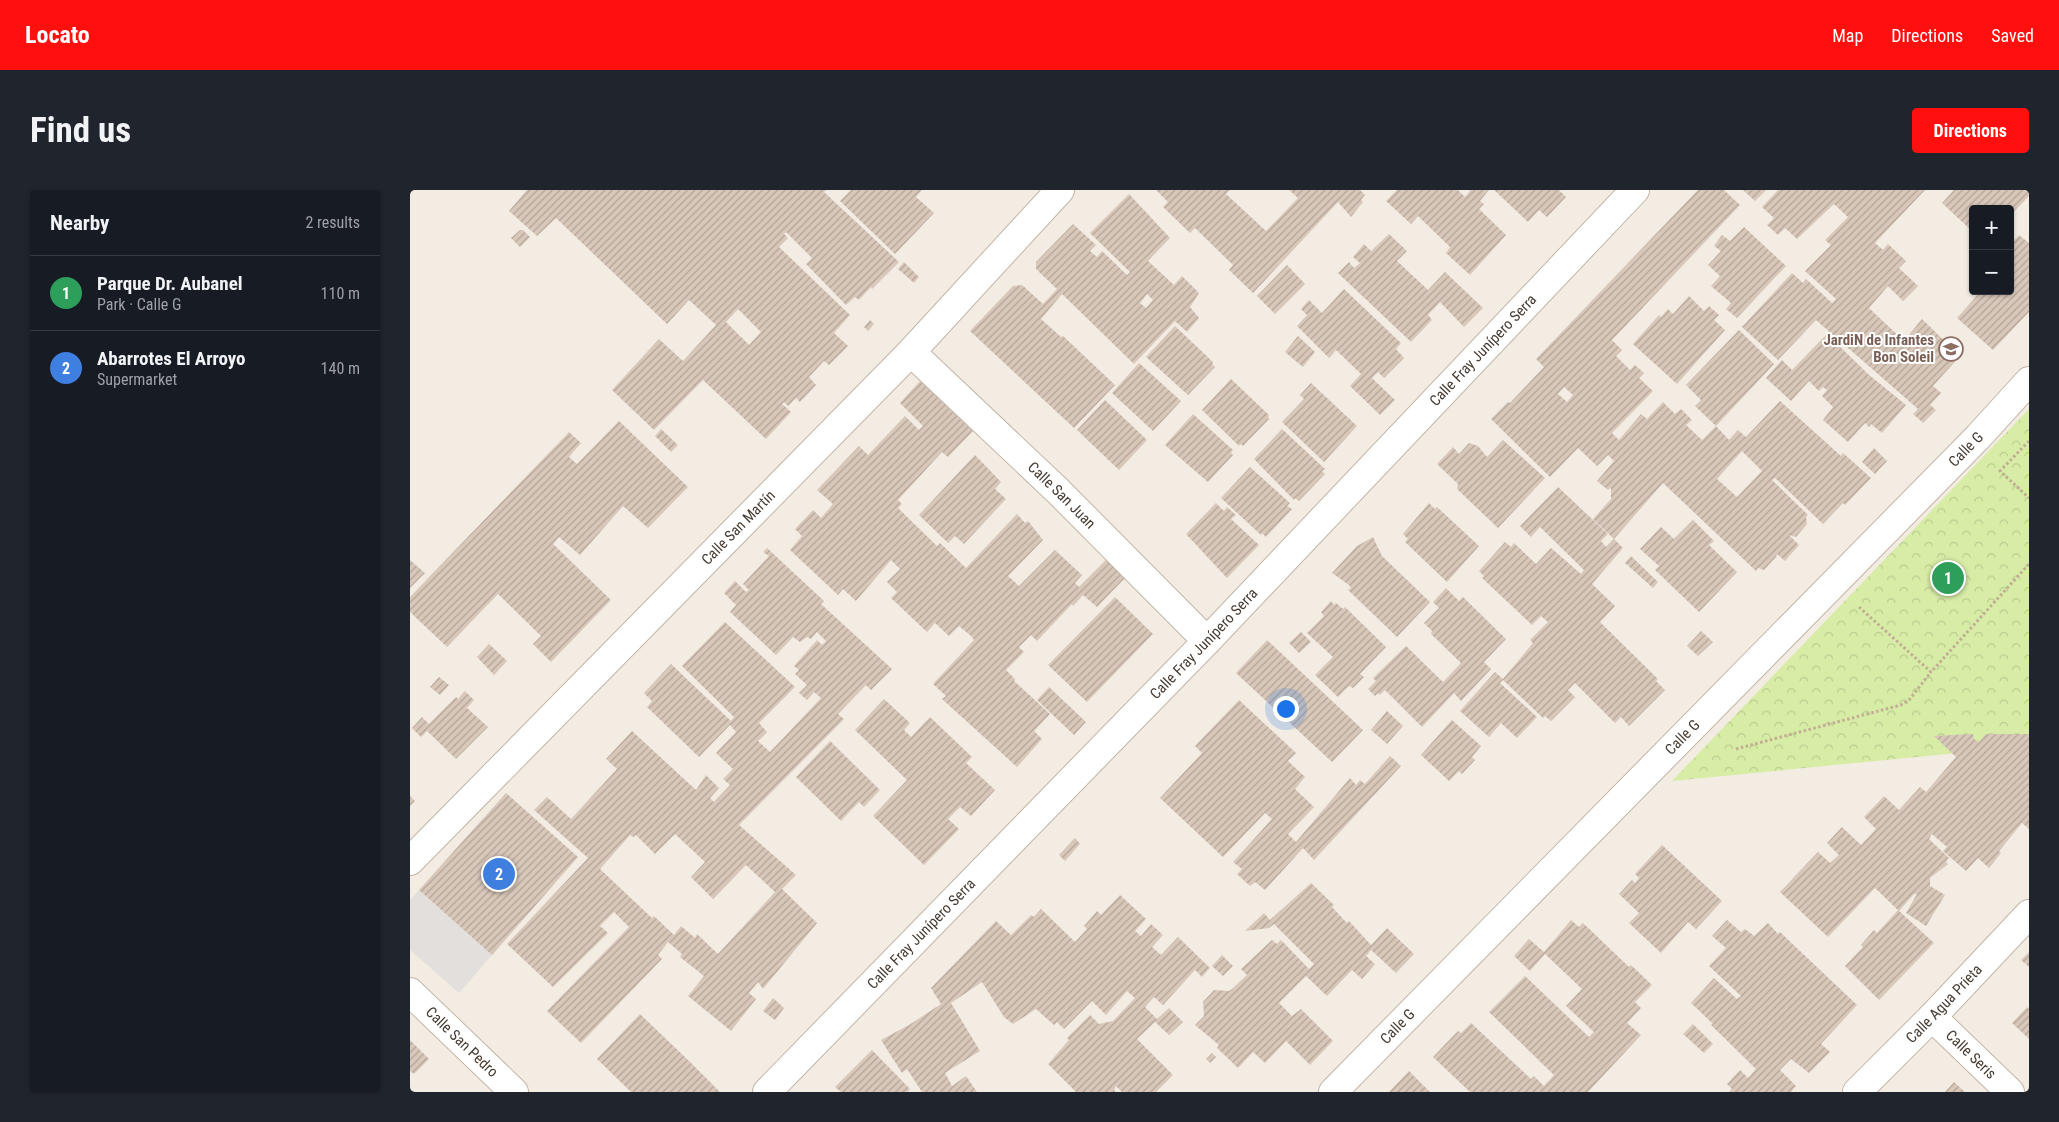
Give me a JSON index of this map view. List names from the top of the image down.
{
  "streets": {
    "street": [
      "Calle Fray Junípero Serra",
      "Calle G",
      "Calle San Juan",
      "Calle San Martín",
      "Calle Agua Prieta",
      "Calle San Pedro",
      "Calle Seris"
    ]
  },
  "crossings": [
    ["Calle Fray Junípero Serra", "Calle San Juan"],
    ["Calle San Juan", "Calle San Martín"],
    ["Calle Agua Prieta", "Calle Seris"]
  ],
  "places": {
    "school or university": ["JardiN de Infantes Bon Soleil"]
  },
  "page": {
    "header": "Locato",
    "nav": ["Map", "Directions", "Saved"],
    "buttons": "Directions",
    "title": "Find us",
    "heading": ["Nearby", "2 results"],
    "map_buttons": ["+", "−"],
    "list": [
      {
        "mark": "1",
        "name": "Parque Dr. Aubanel",
        "note": "Park · Calle G",
        "value": "110 m"
      },
      {
        "mark": "2",
        "name": "Abarrotes El Arroyo",
        "note": "Supermarket",
        "value": "140 m"
      }
    ],
    "pins": ["1", "2"]
  }
}
